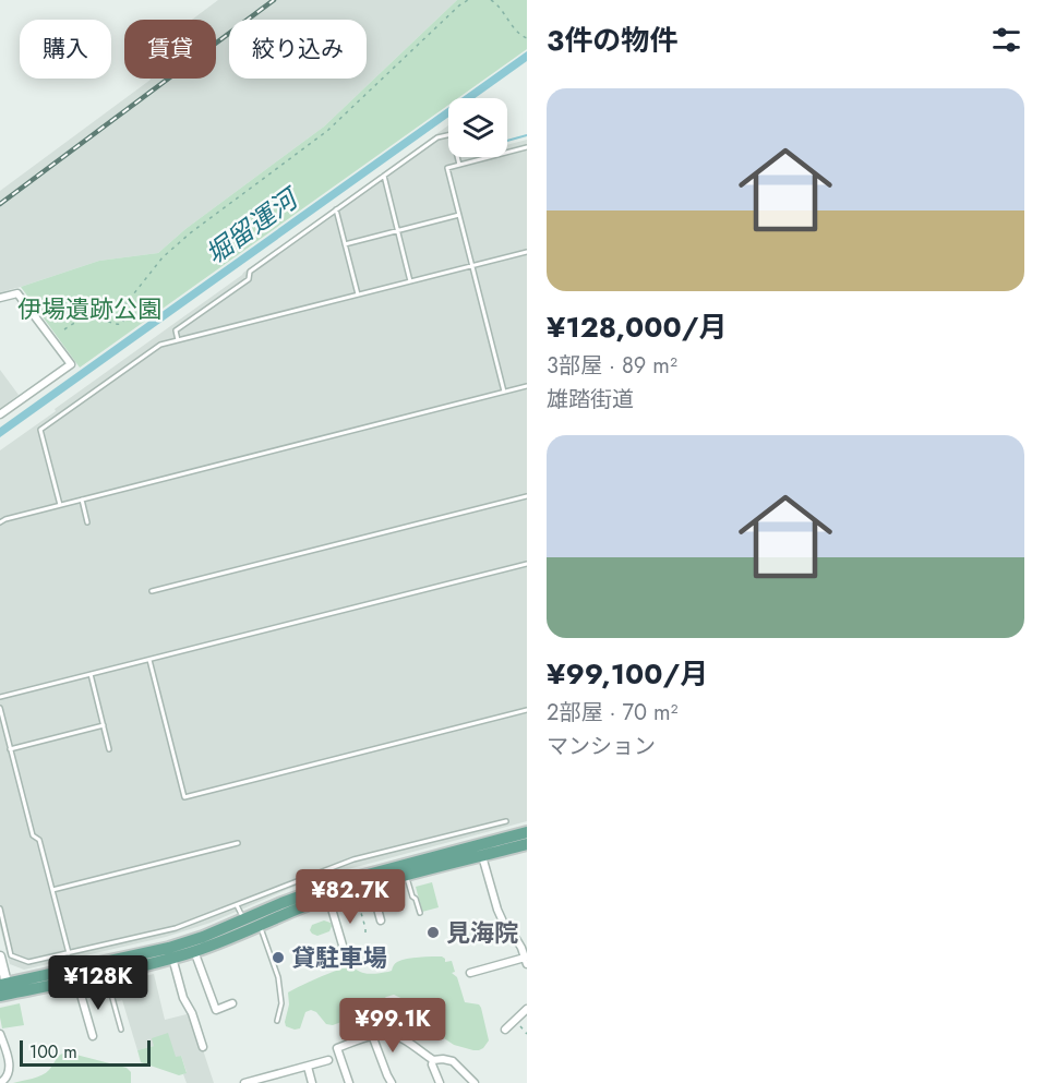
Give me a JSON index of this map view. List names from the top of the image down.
{
  "water": ["堀留運河"],
  "parks": ["伊場遺跡公園"],
  "places": ["見海院", "貸駐車場"],
  "scale_bar": "100 m",
  "page": {
    "heading": "3件の物件",
    "chip": ["購入", "賃貸", "絞り込み"],
    "list": [
      {
        "name": "¥128,000/月",
        "note": "3部屋 · 89 m² · 雄踏街道"
      },
      {
        "name": "¥99,100/月",
        "note": "2部屋 · 70 m² · マンション"
      }
    ],
    "price": ["¥82.7K", "¥128K", "¥99.1K"],
    "scale": "100 m"
  }
}
